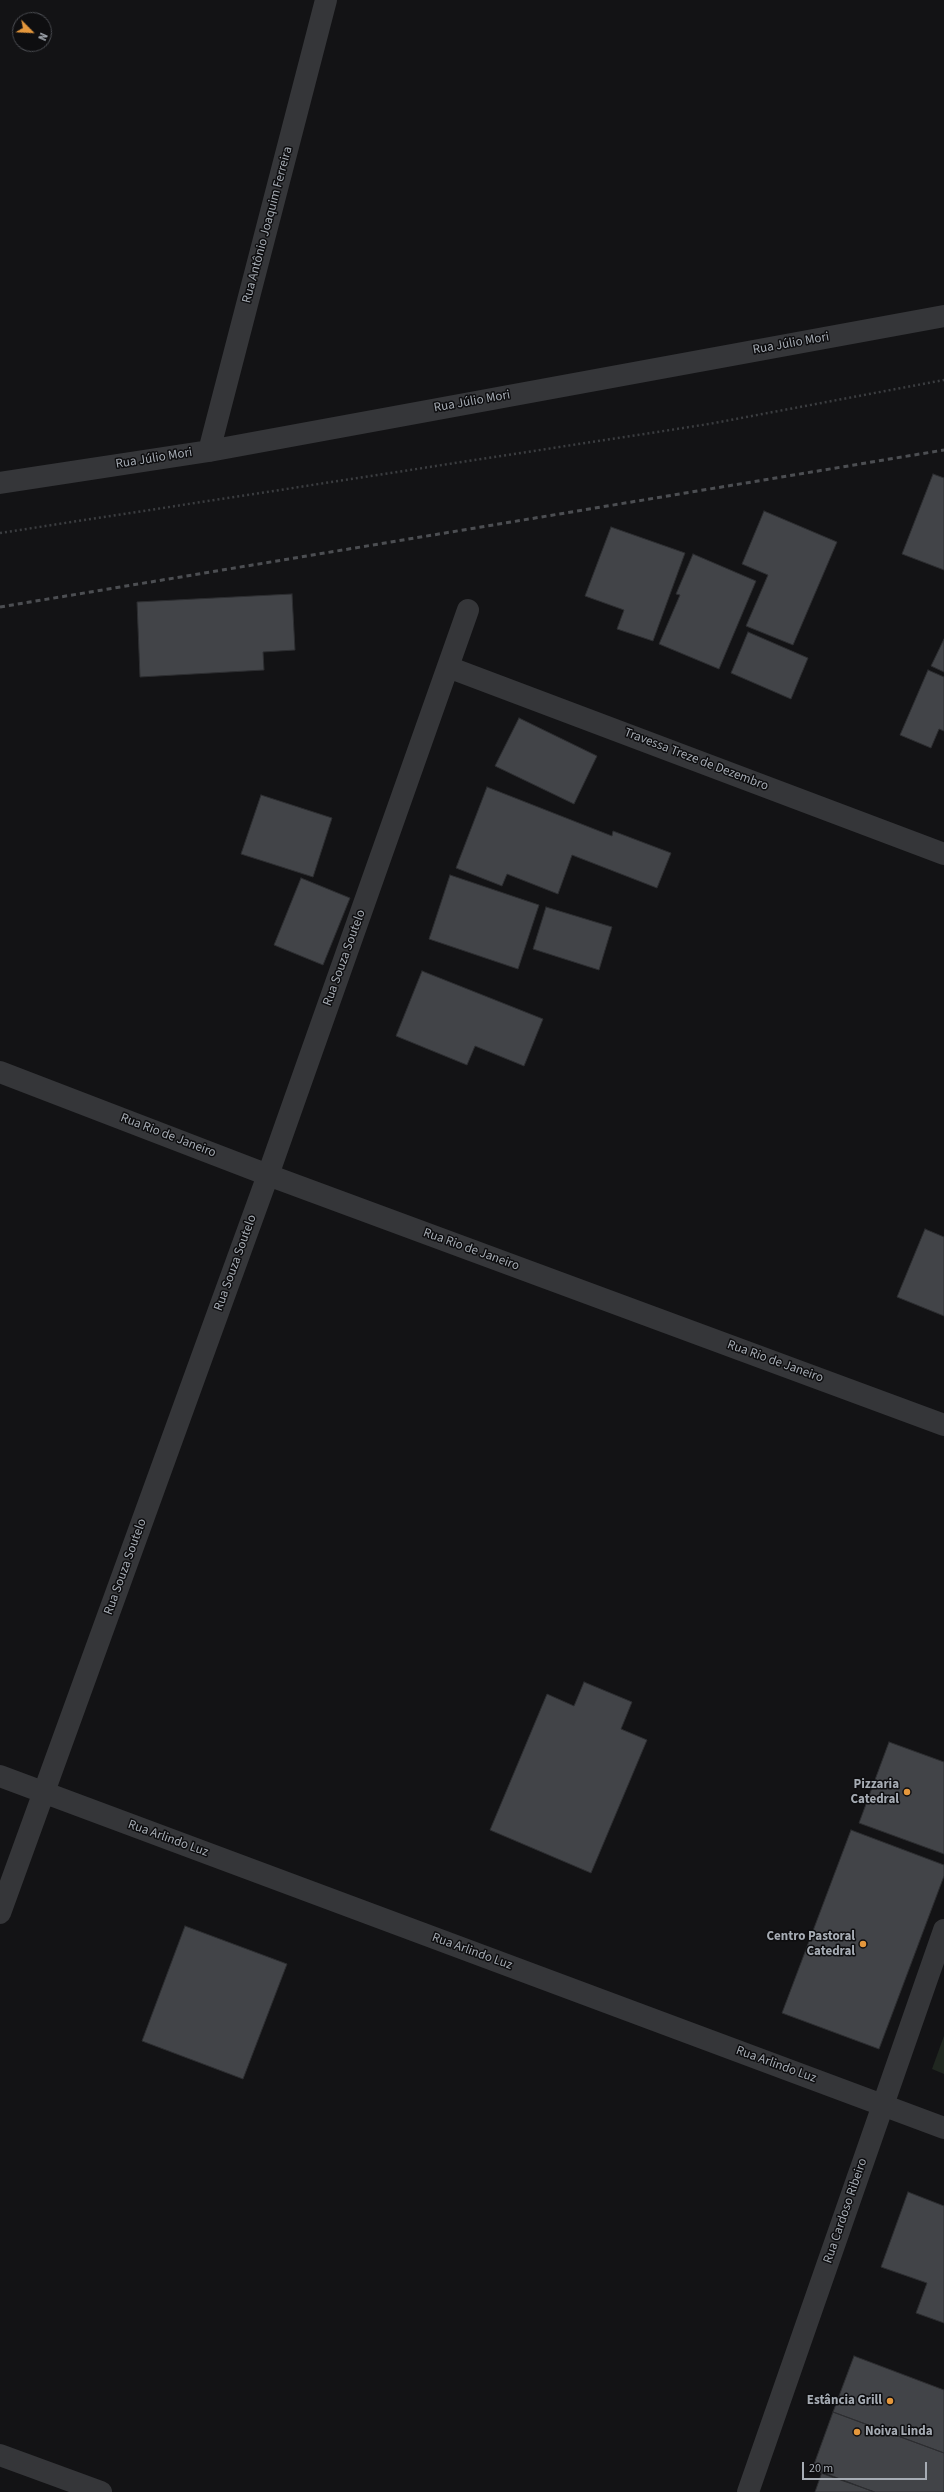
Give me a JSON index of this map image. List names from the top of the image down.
{
  "streets": {
    "street": [
      "Rua Antônio Joaquim Ferreira",
      "Rua Júlio Mori",
      "Travessa Treze de Dezembro",
      "Rua Souza Soutelo",
      "Rua Rio de Janeiro",
      "Rua Arlindo Luz",
      "Rua Cardoso Ribeiro"
    ]
  },
  "crossings": [
    ["Rua Antônio Joaquim Ferreira", "Rua Júlio Mori"],
    ["Travessa Treze de Dezembro", "Rua Souza Soutelo"],
    ["Rua Souza Soutelo", "Rua Rio de Janeiro"],
    ["Rua Souza Soutelo", "Rua Arlindo Luz"],
    ["Rua Arlindo Luz", "Rua Cardoso Ribeiro"]
  ],
  "places": [
    "Pizzaria Catedral",
    "Centro Pastoral Catedral",
    "Estância Grill",
    "Noiva Linda"
  ],
  "scale_bar": "20 m",
  "north": "bottom right"
}
